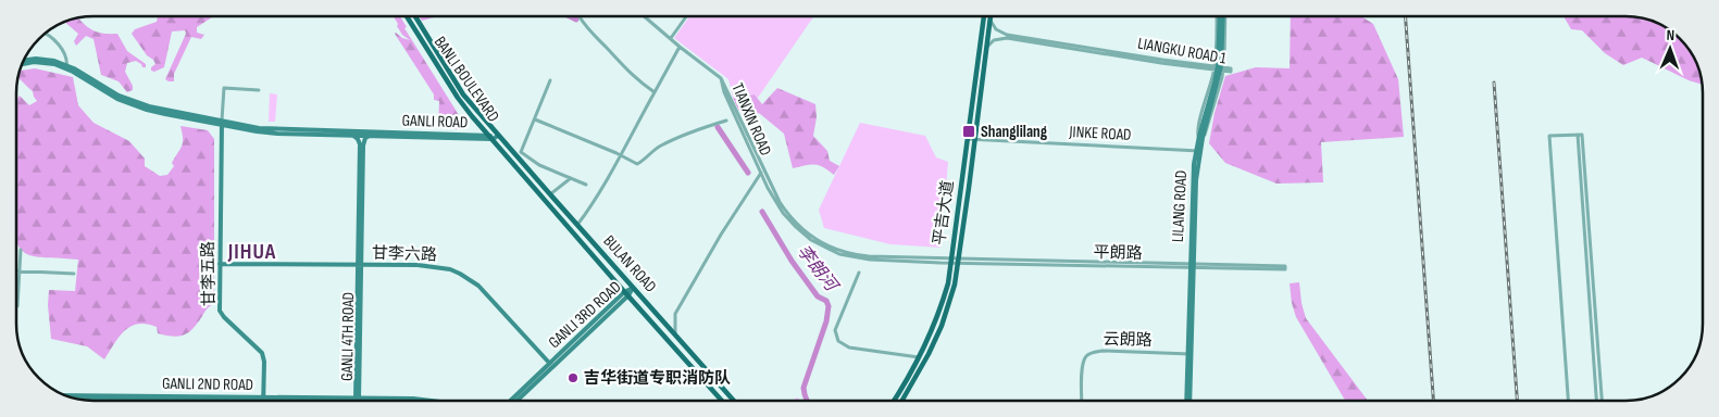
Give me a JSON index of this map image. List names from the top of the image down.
{
  "streets": {
    "main road": ["BANLI BOULEVARD", "平吉大道", "BULAN ROAD"],
    "street": [
      "LIANGKU ROAD 1",
      "TIANXIN ROAD",
      "GANLI ROAD",
      "JINKE ROAD",
      "LILANG ROAD",
      "平朗路",
      "甘李六路",
      "甘李五路",
      "GANLI 3RD ROAD",
      "GANLI 4TH ROAD",
      "云朗路",
      "GANLI 2ND ROAD"
    ]
  },
  "crossings": [
    ["LIANGKU ROAD 1", "平吉大道"],
    ["BANLI BOULEVARD", "GANLI ROAD"],
    ["BANLI BOULEVARD", "BULAN ROAD"],
    ["TIANXIN ROAD", "平吉大道"],
    ["TIANXIN ROAD", "平朗路"],
    ["GANLI ROAD", "BULAN ROAD"],
    ["GANLI ROAD", "甘李五路"],
    ["GANLI ROAD", "GANLI 4TH ROAD"],
    ["JINKE ROAD", "LILANG ROAD"],
    ["JINKE ROAD", "平吉大道"],
    ["LILANG ROAD", "平朗路"],
    ["LILANG ROAD", "云朗路"],
    ["平吉大道", "平朗路"],
    ["甘李六路", "甘李五路"],
    ["甘李六路", "GANLI 4TH ROAD"],
    ["BULAN ROAD", "GANLI 3RD ROAD"],
    ["甘李五路", "GANLI 2ND ROAD"],
    ["GANLI 4TH ROAD", "GANLI 2ND ROAD"]
  ],
  "districts": ["JIHUA"],
  "water": ["李朗河"],
  "places": {
    "transit": ["Shanglilang"],
    "other": ["吉华街道专职消防队"]
  },
  "north": "top"
}
